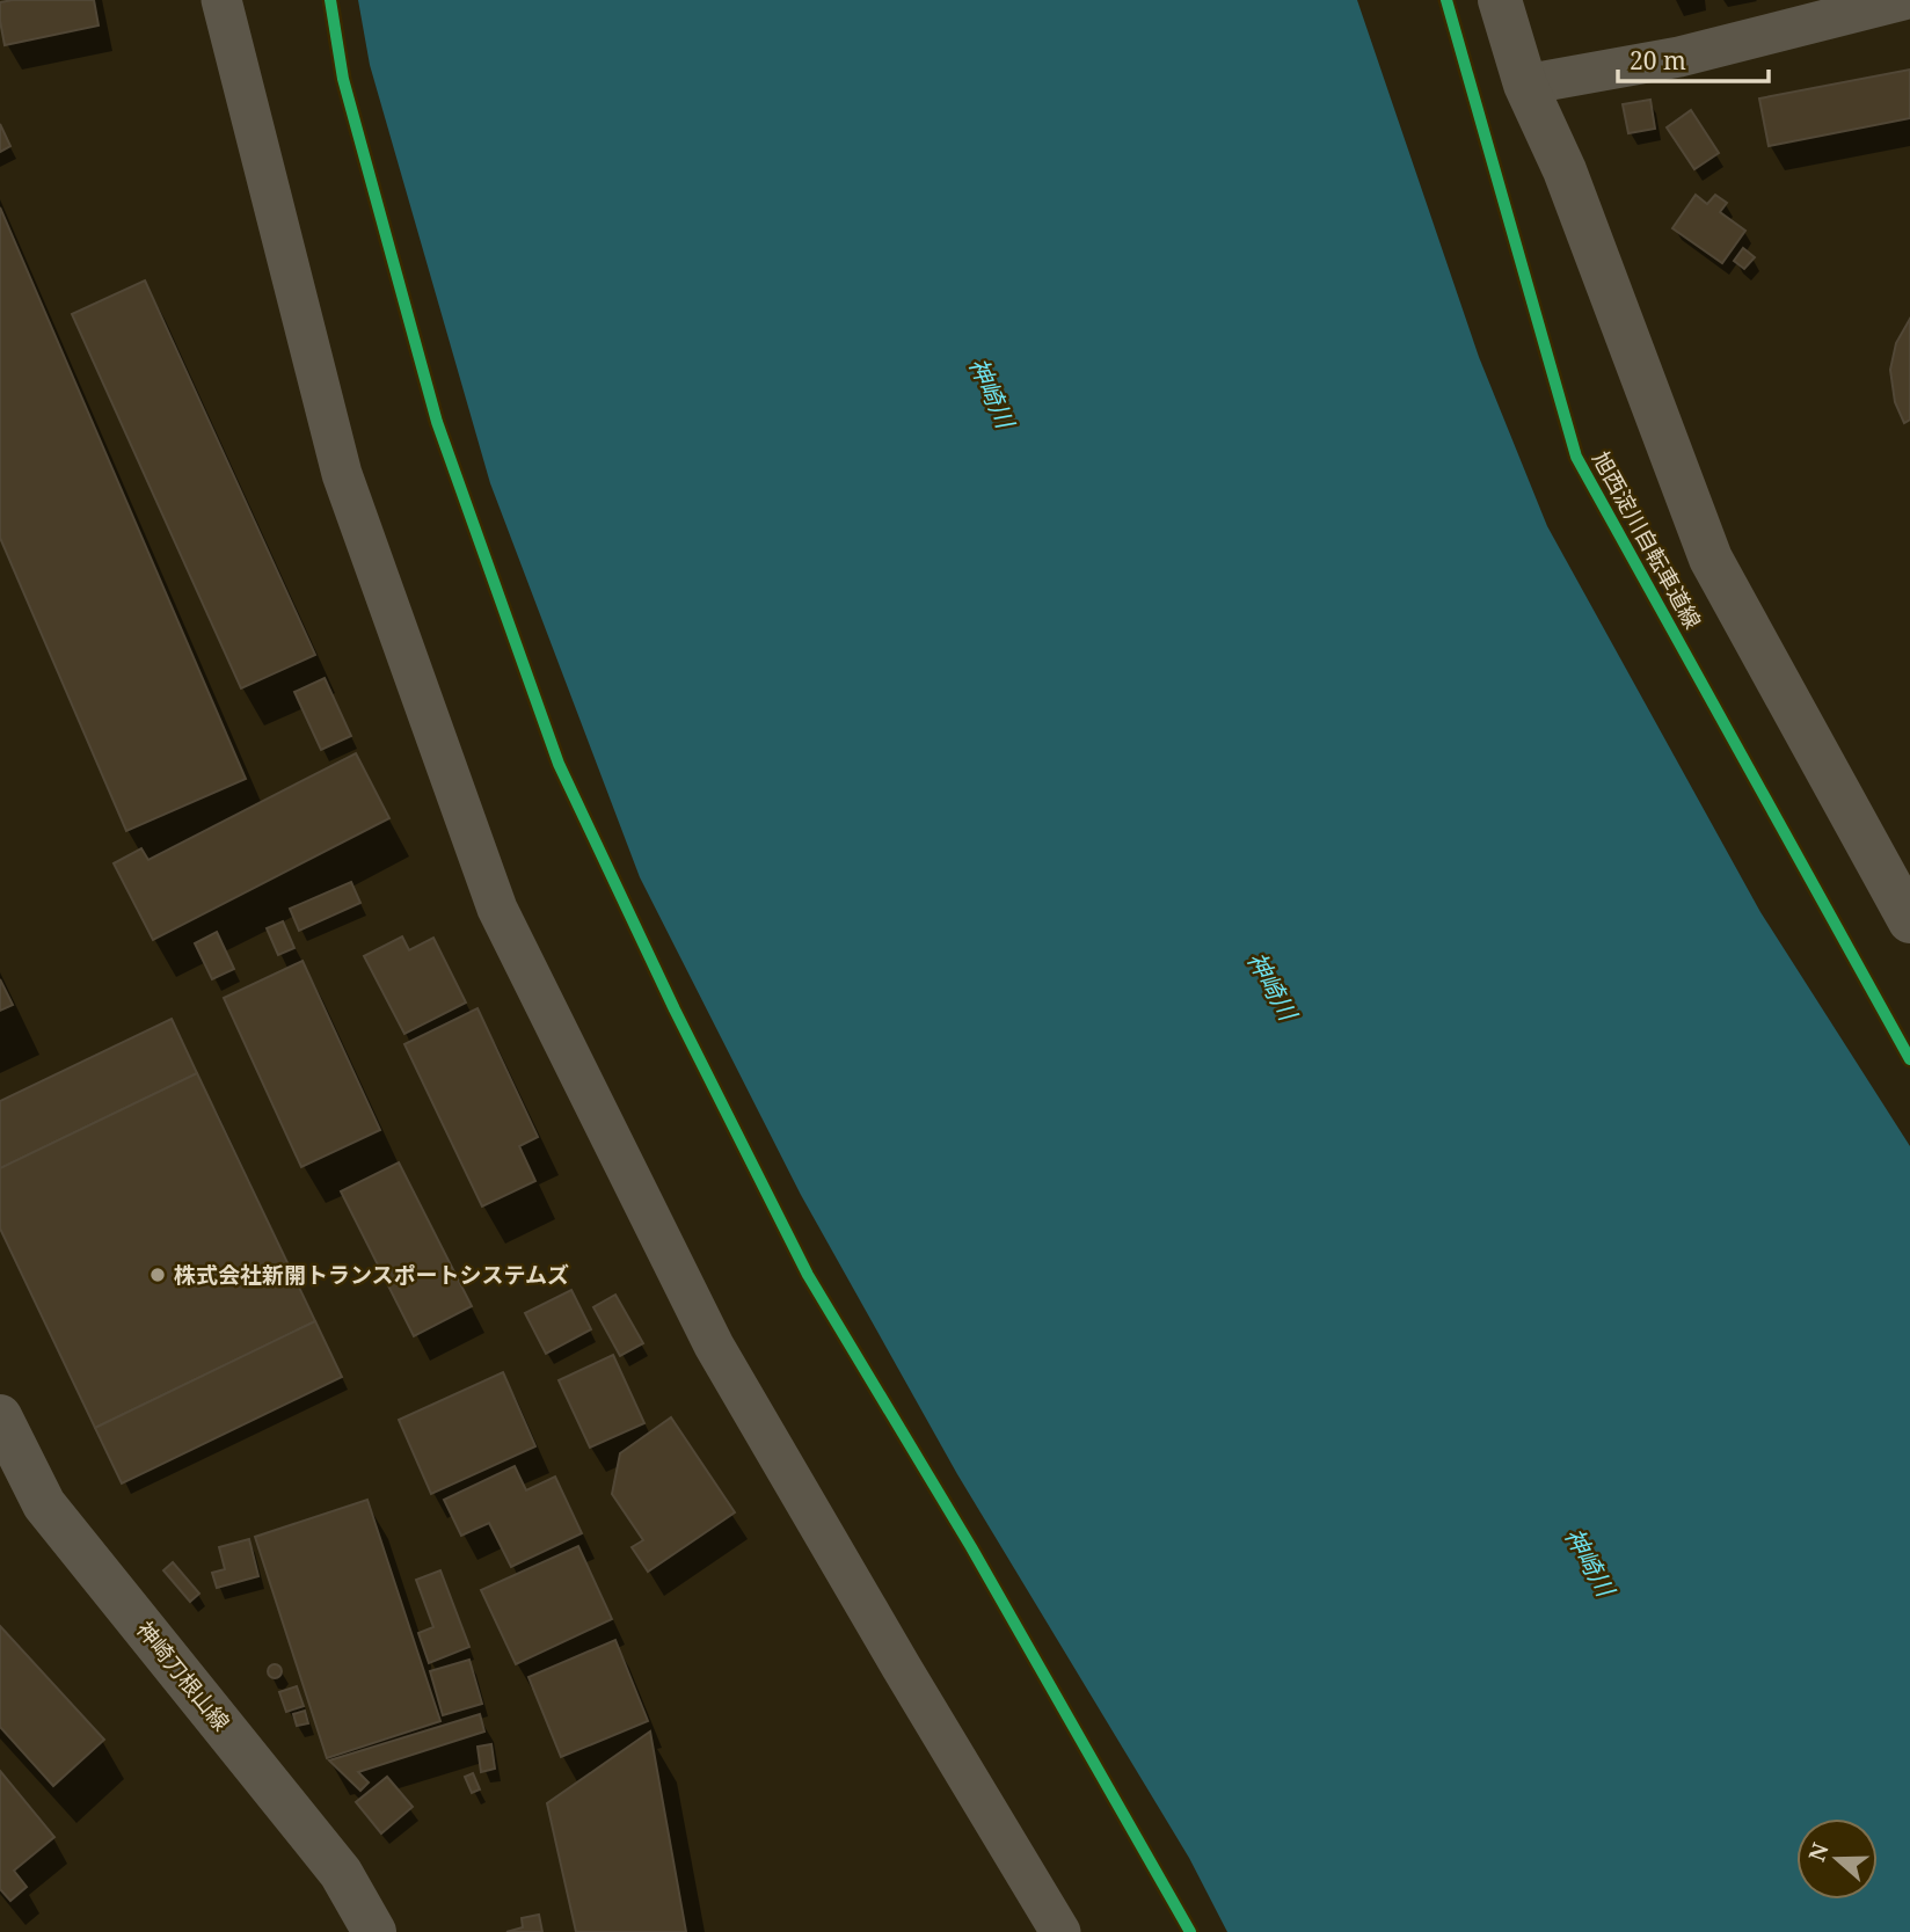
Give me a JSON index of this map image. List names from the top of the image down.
{
  "streets": {
    "street": ["神崎刀根山線"],
    "cycle path": ["旭西淀川自転車道線"]
  },
  "water": ["神崎川"],
  "places": ["株式会社新開トランスポートシステムズ"],
  "scale_bar": "20 m",
  "north": "left"
}
